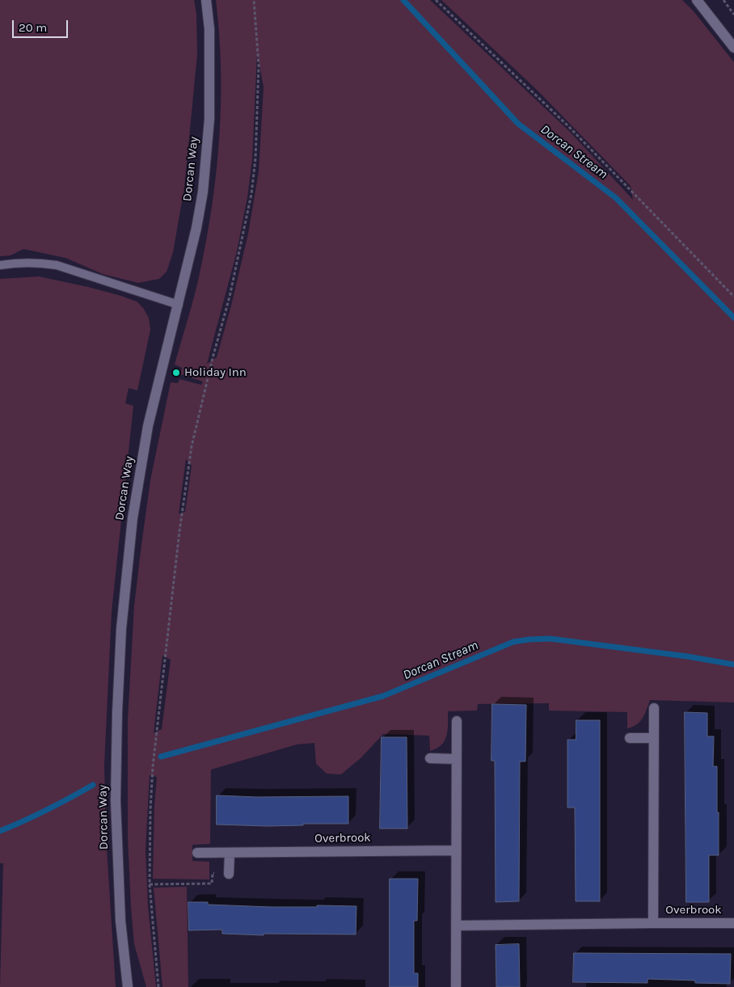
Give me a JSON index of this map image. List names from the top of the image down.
{
  "streets": {
    "street": ["Dorcan Way", "Overbrook"]
  },
  "water": ["Dorcan Stream"],
  "places": ["Holiday Inn"],
  "scale_bar": "20 m"
}
